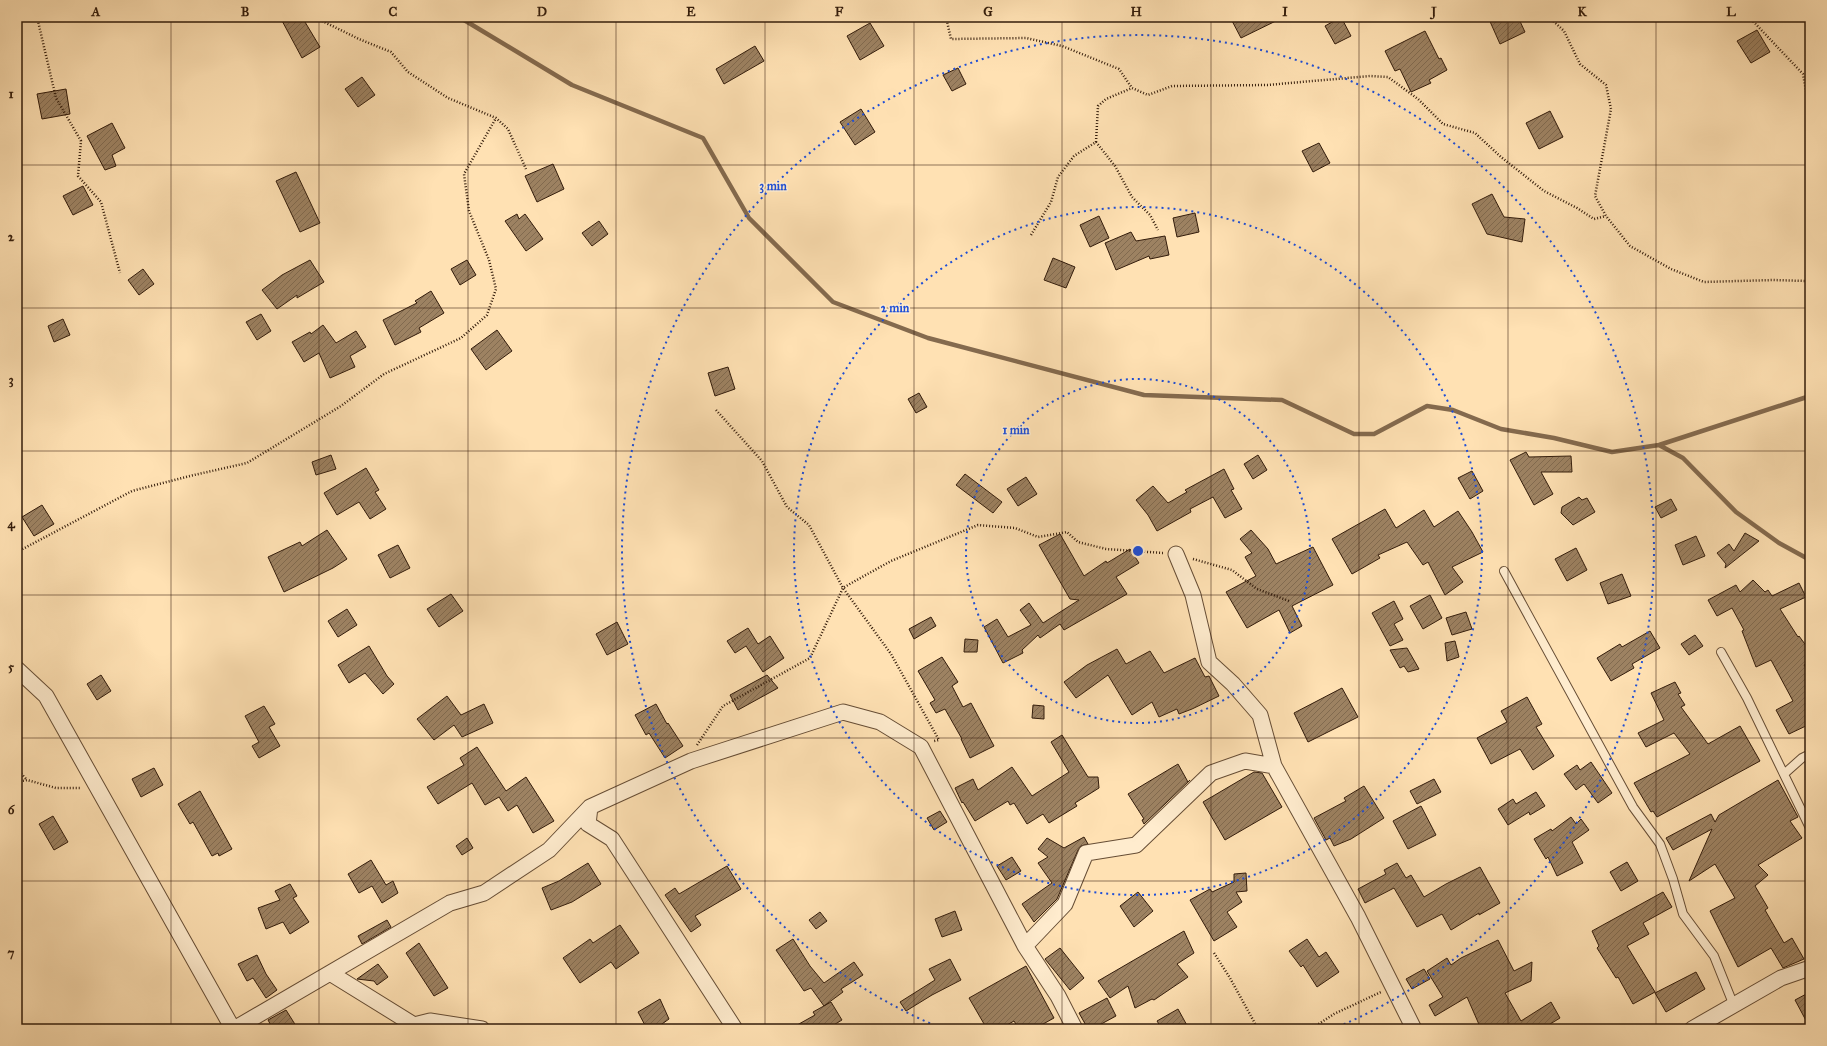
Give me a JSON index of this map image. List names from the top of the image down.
{
  "grid": {
    "columns": [
      "A",
      "B",
      "C",
      "D",
      "E",
      "F",
      "G",
      "H",
      "I",
      "J",
      "K",
      "L"
    ],
    "rows": [
      "1",
      "2",
      "3",
      "4",
      "5",
      "6",
      "7"
    ]
  },
  "rings": ["3 min", "2 min", "1 min"]
}
